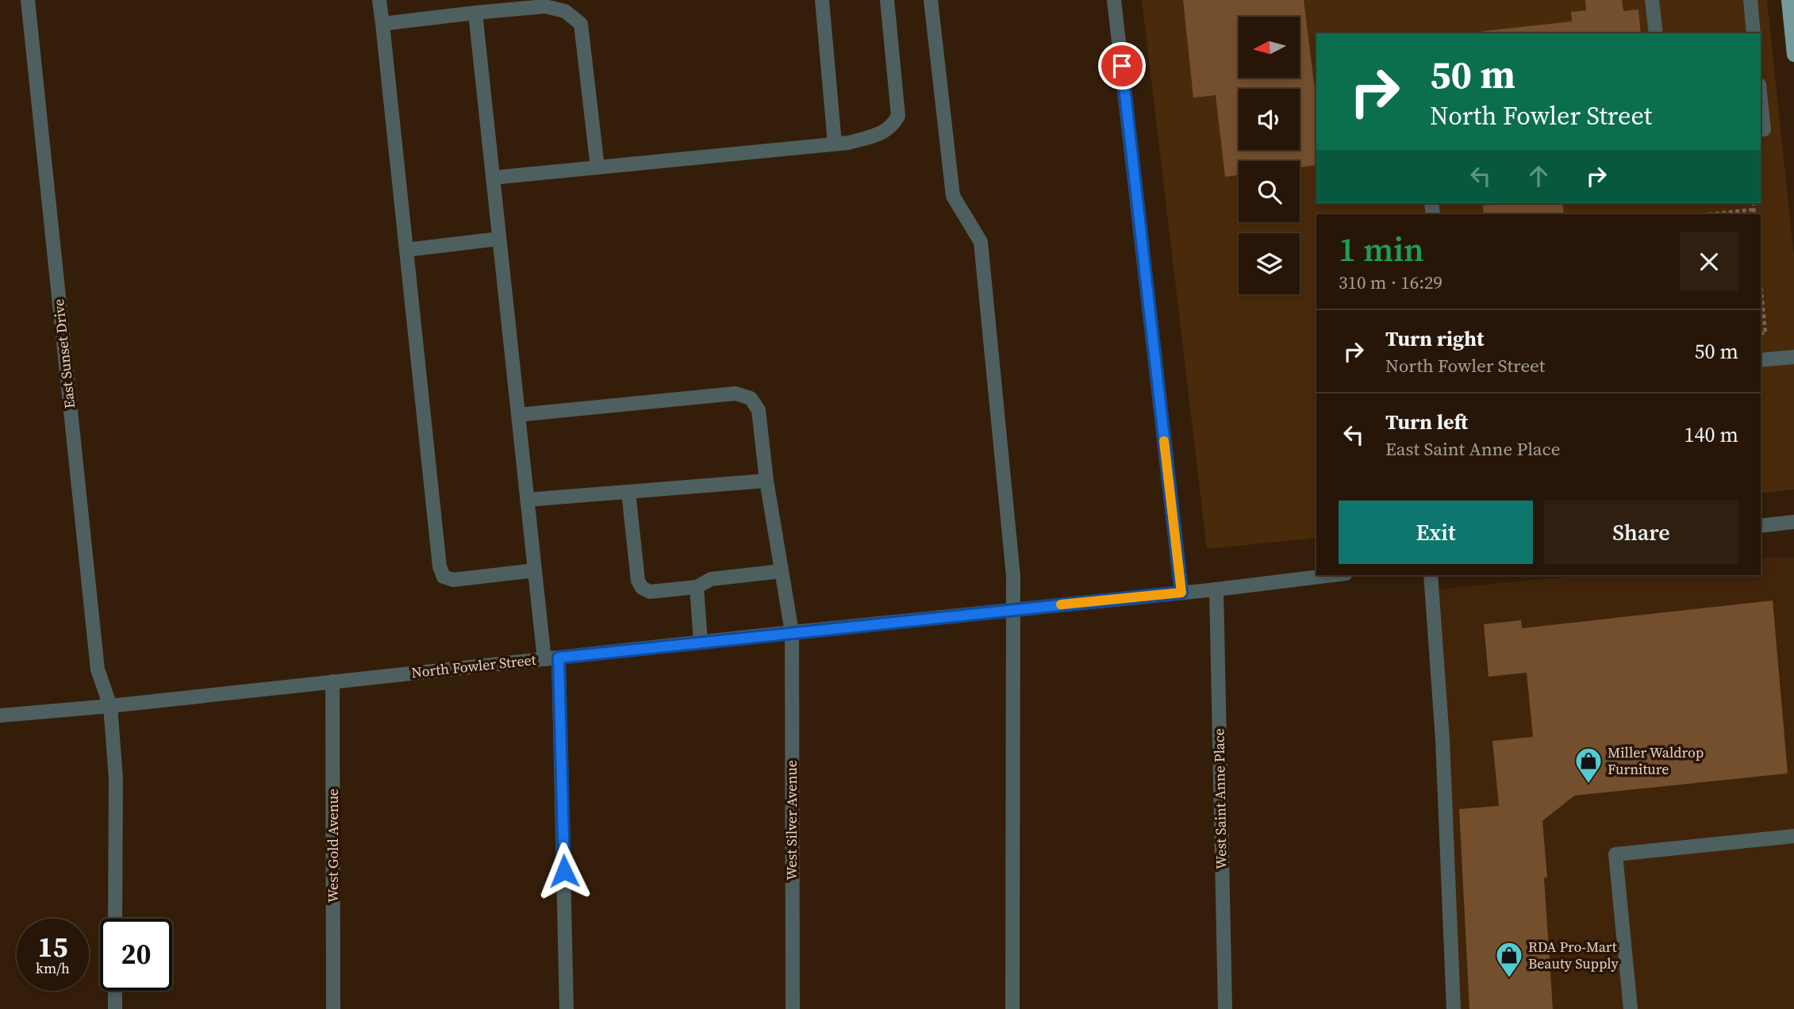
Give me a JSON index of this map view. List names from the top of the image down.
{
  "streets": {
    "street": [
      "East Sunset Drive",
      "North Fowler Street",
      "West Saint Anne Place",
      "West Silver Avenue",
      "West Gold Avenue"
    ]
  },
  "crossings": [
    ["East Sunset Drive", "North Fowler Street"],
    ["North Fowler Street", "West Saint Anne Place"],
    ["North Fowler Street", "West Silver Avenue"],
    ["North Fowler Street", "West Gold Avenue"]
  ],
  "places": {
    "shop": ["Miller Waldrop Furniture", "RDA Pro-Mart Beauty Supply"]
  },
  "north": "left",
  "page": {
    "turn": ["50 m", "North Fowler Street"],
    "heading": ["1 min", "310 m · 16:29"],
    "list": [
      {
        "name": "Turn right",
        "note": "North Fowler Street",
        "value": "50 m"
      },
      {
        "name": "Turn left",
        "note": "East Saint Anne Place",
        "value": "140 m"
      }
    ],
    "buttons": ["Exit", "Share"],
    "speed": "15 km/h",
    "limit": "20"
  }
}
